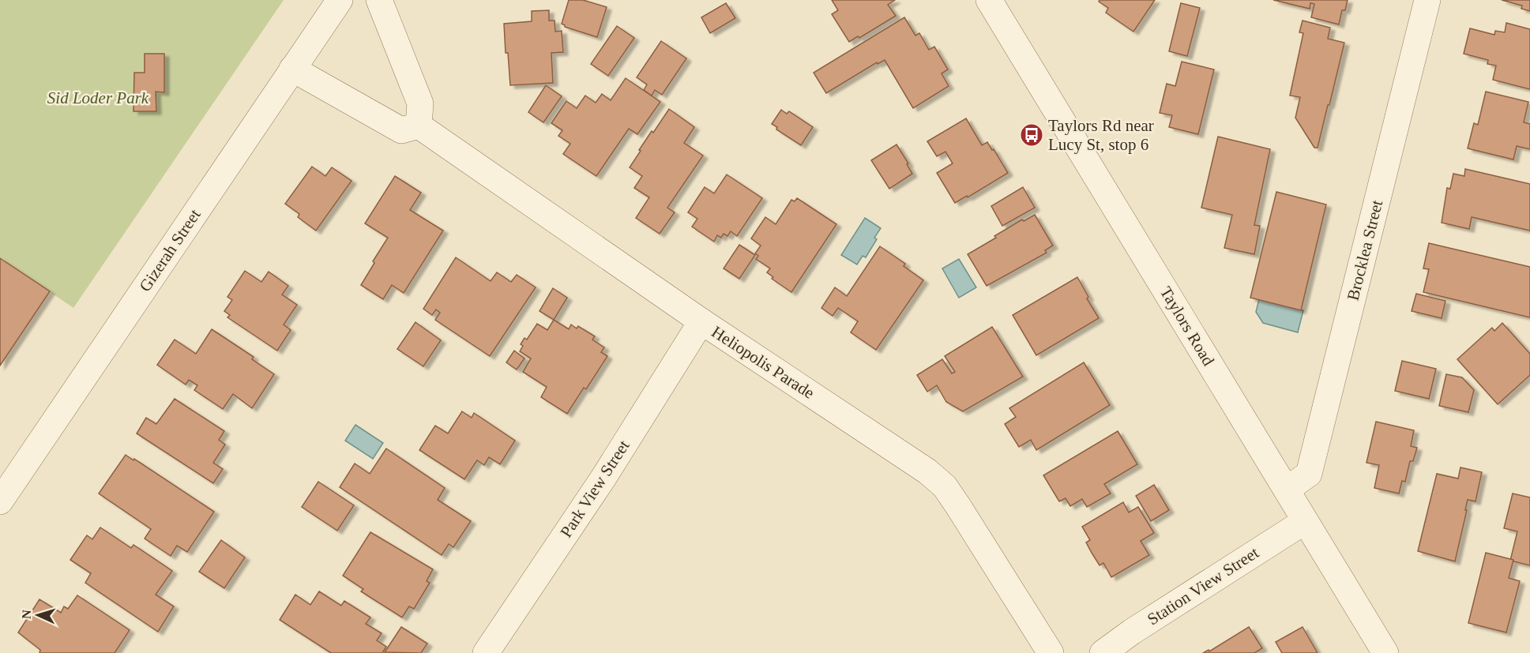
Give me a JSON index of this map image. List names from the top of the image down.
{
  "streets": {
    "street": [
      "Gizerah Street",
      "Brocklea Street",
      "Taylors Road",
      "Heliopolis Parade",
      "Park View Street",
      "Station View Street"
    ]
  },
  "crossings": [
    ["Brocklea Street", "Taylors Road"],
    ["Taylors Road", "Station View Street"],
    ["Heliopolis Parade", "Park View Street"]
  ],
  "parks": ["Sid Loder Park"],
  "places": {
    "bus stop": ["Taylors Rd near Lucy St, stop 6"]
  },
  "north": "left"
}
